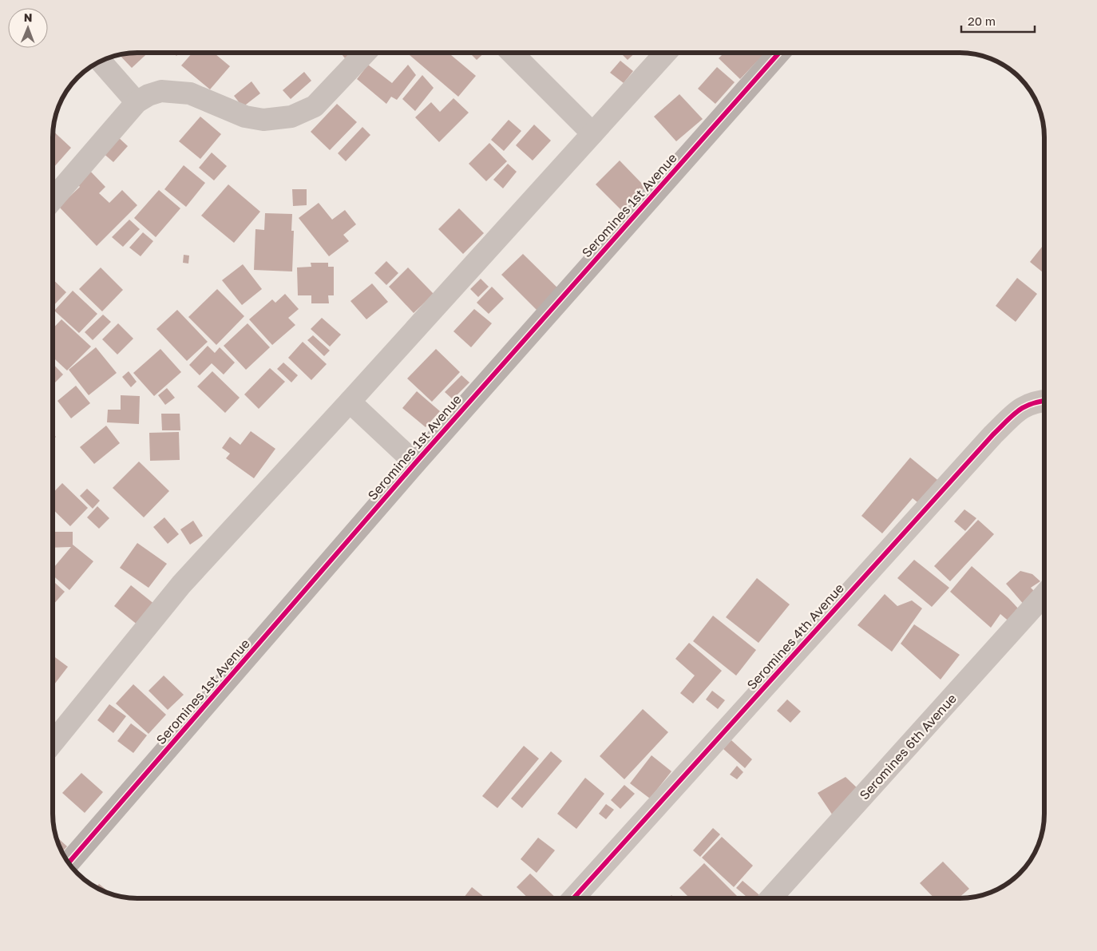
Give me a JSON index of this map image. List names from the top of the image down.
{
  "streets": {
    "street": ["Seromines 1st Avenue", "Seromines 4th Avenue", "Seromines 6th Avenue"]
  },
  "scale_bar": "20 m",
  "north": "top"
}
